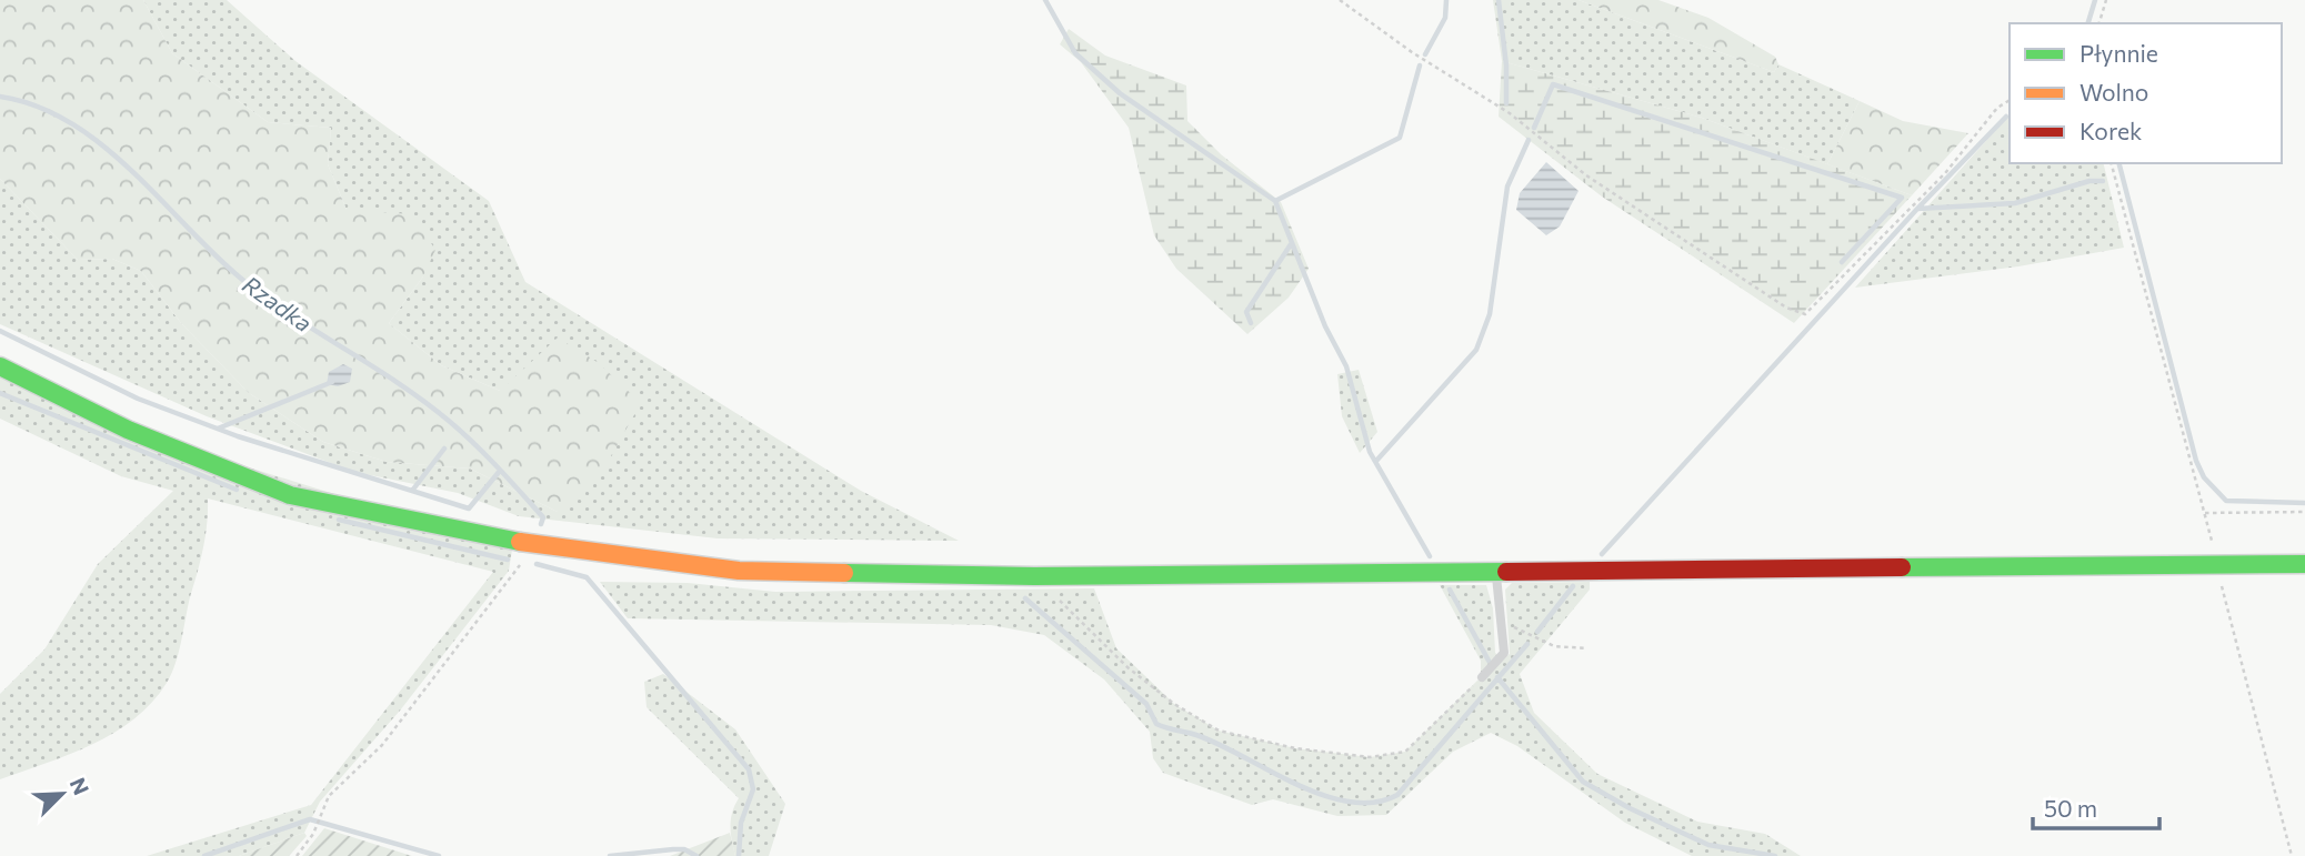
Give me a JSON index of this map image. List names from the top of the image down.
{
  "water": ["Rzadka"],
  "legend": ["Płynnie", "Wolno", "Korek"],
  "scale_bar": "50 m",
  "north": "top right"
}
